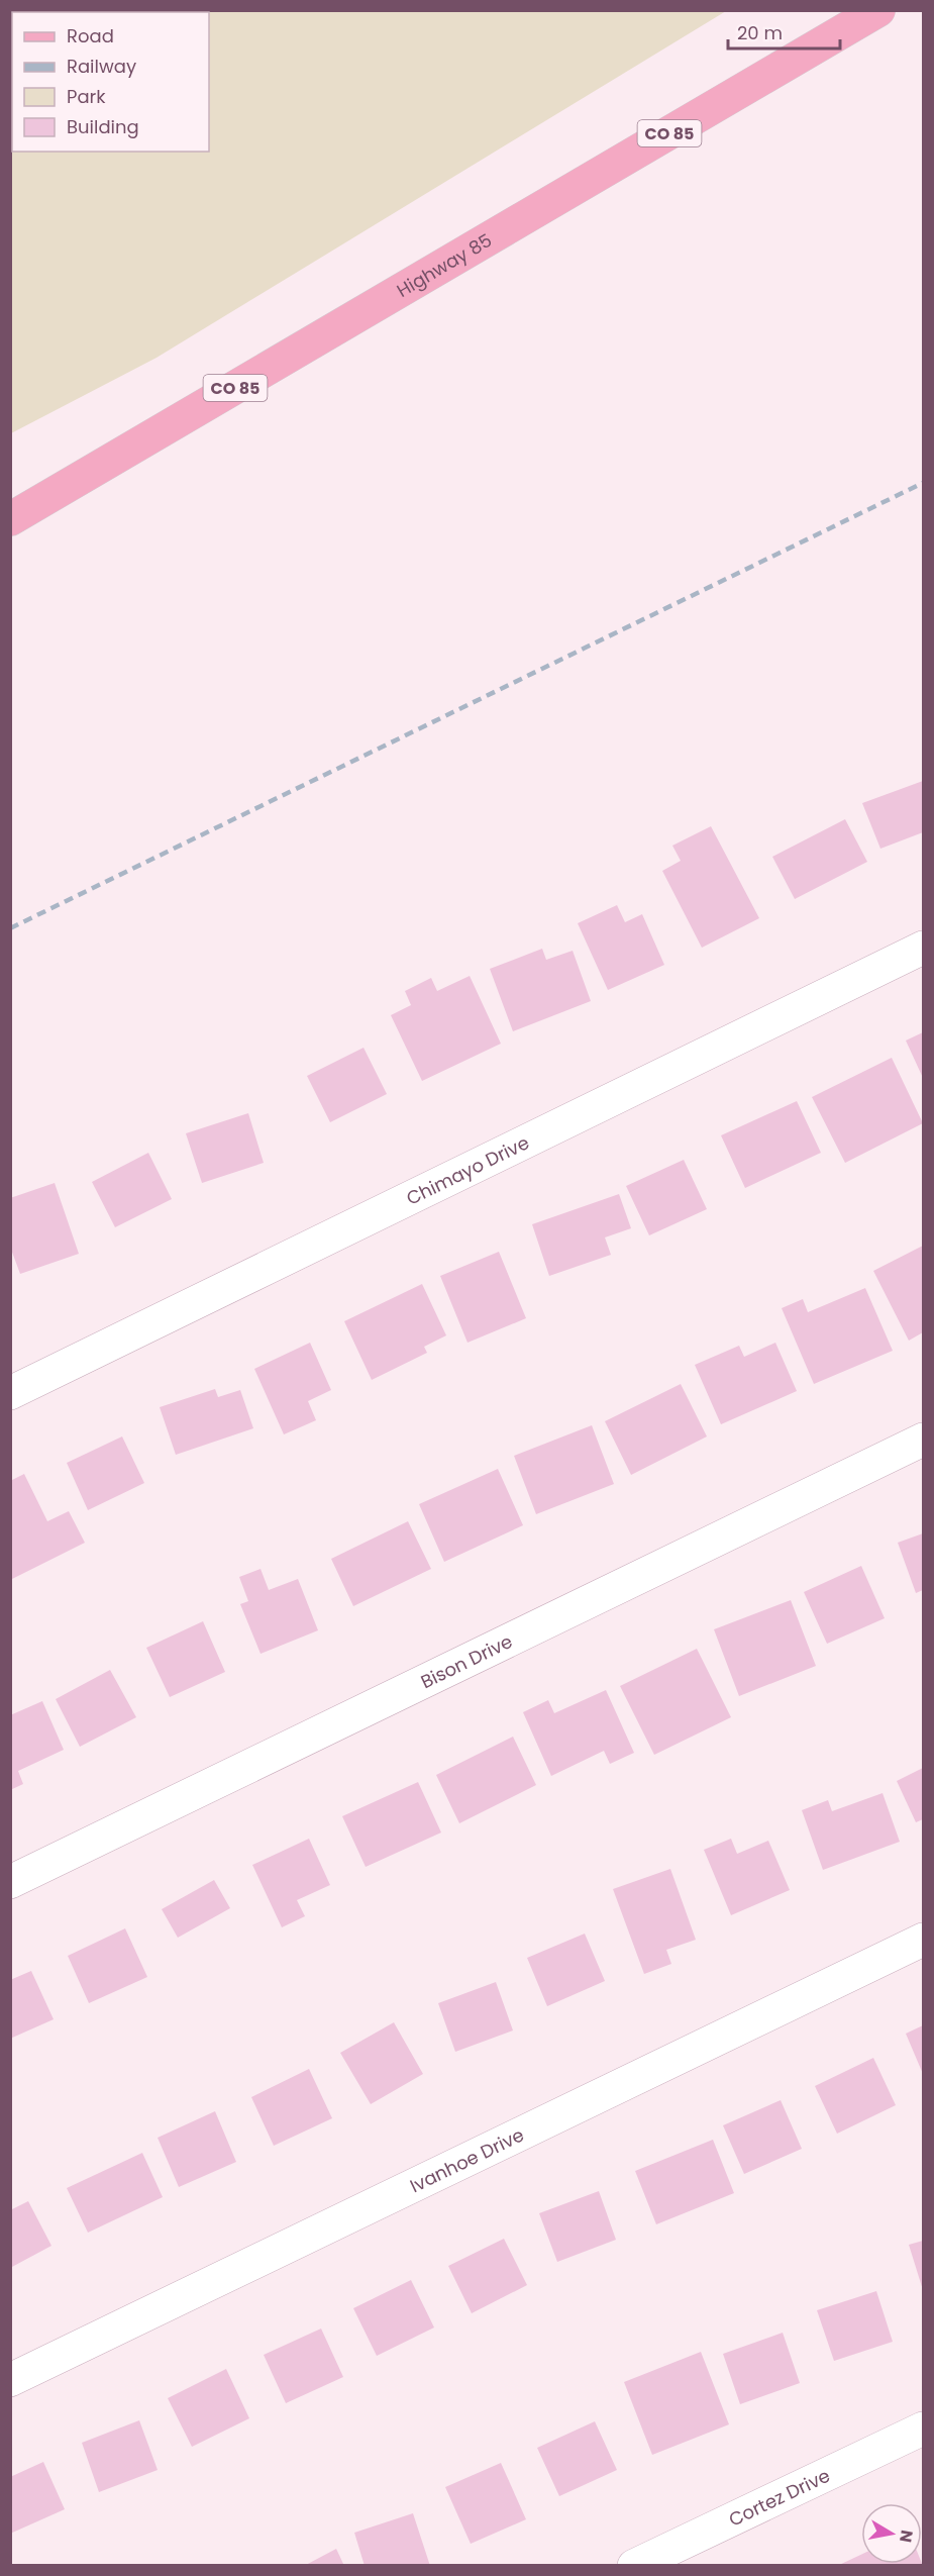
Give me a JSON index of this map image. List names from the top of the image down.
{
  "streets": {
    "main road": ["CO 85", "Highway 85"],
    "street": [
      "Chimayo Drive",
      "Bison Drive",
      "Ivanhoe Drive",
      "Cortez Drive"
    ]
  },
  "legend": [
    "Road",
    "Railway",
    "Park",
    "Building"
  ],
  "scale_bar": "20 m",
  "north": "right"
}
